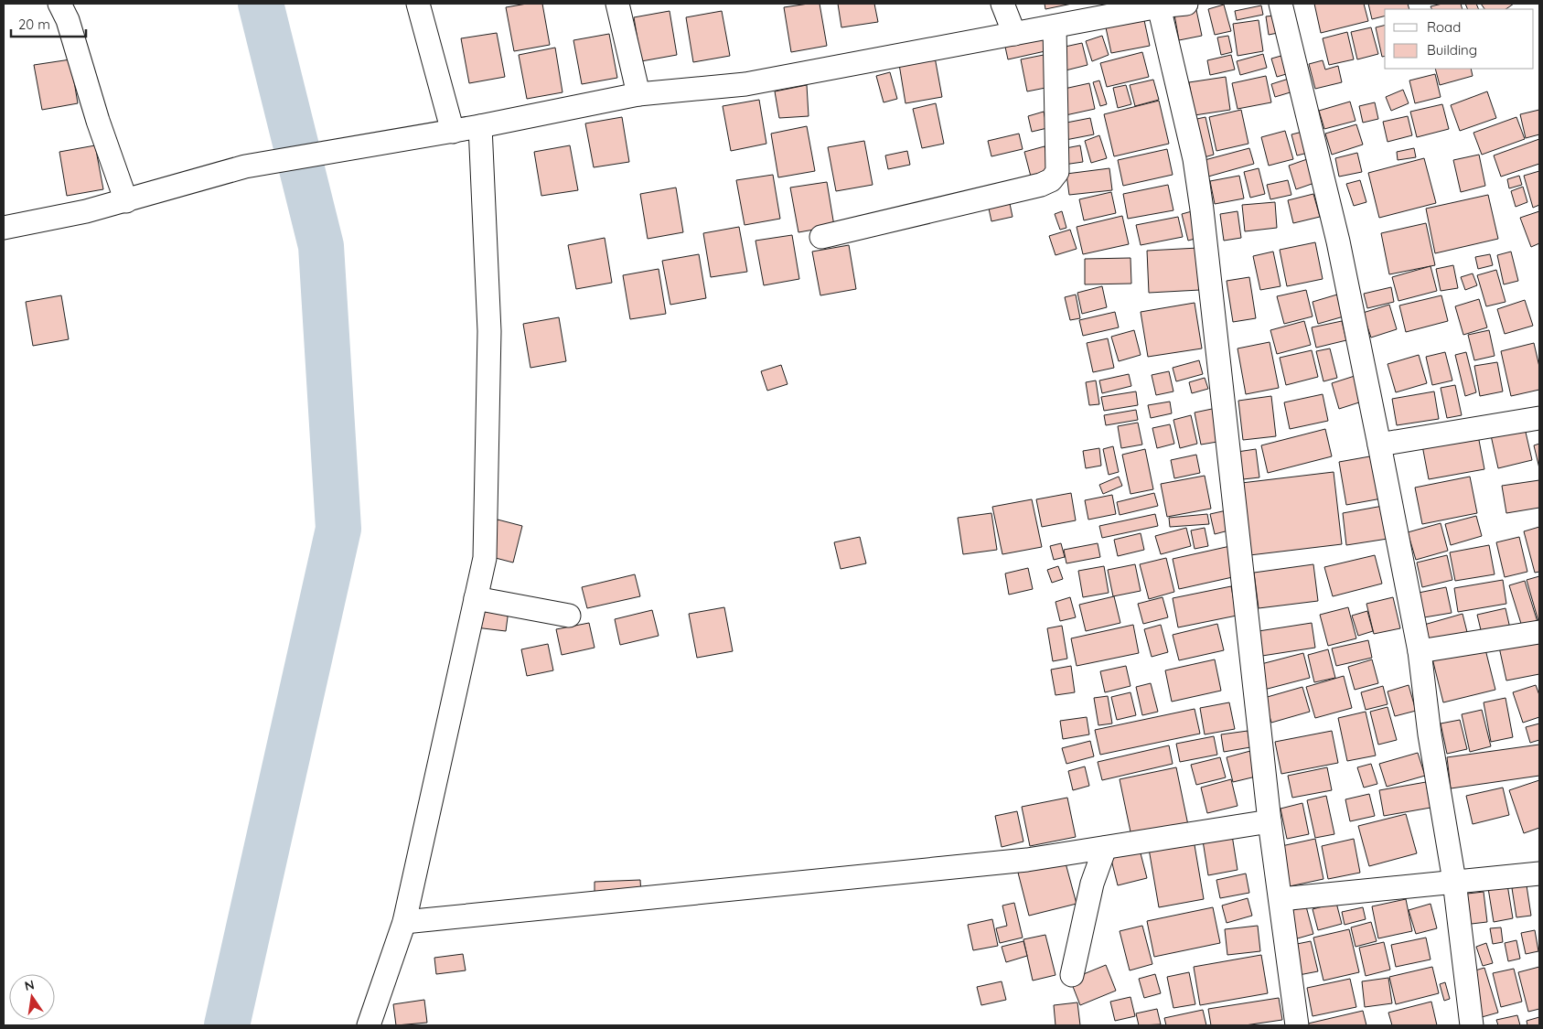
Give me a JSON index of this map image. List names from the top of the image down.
{
  "legend": ["Road", "Building"],
  "scale_bar": "20 m",
  "north": "top"
}
